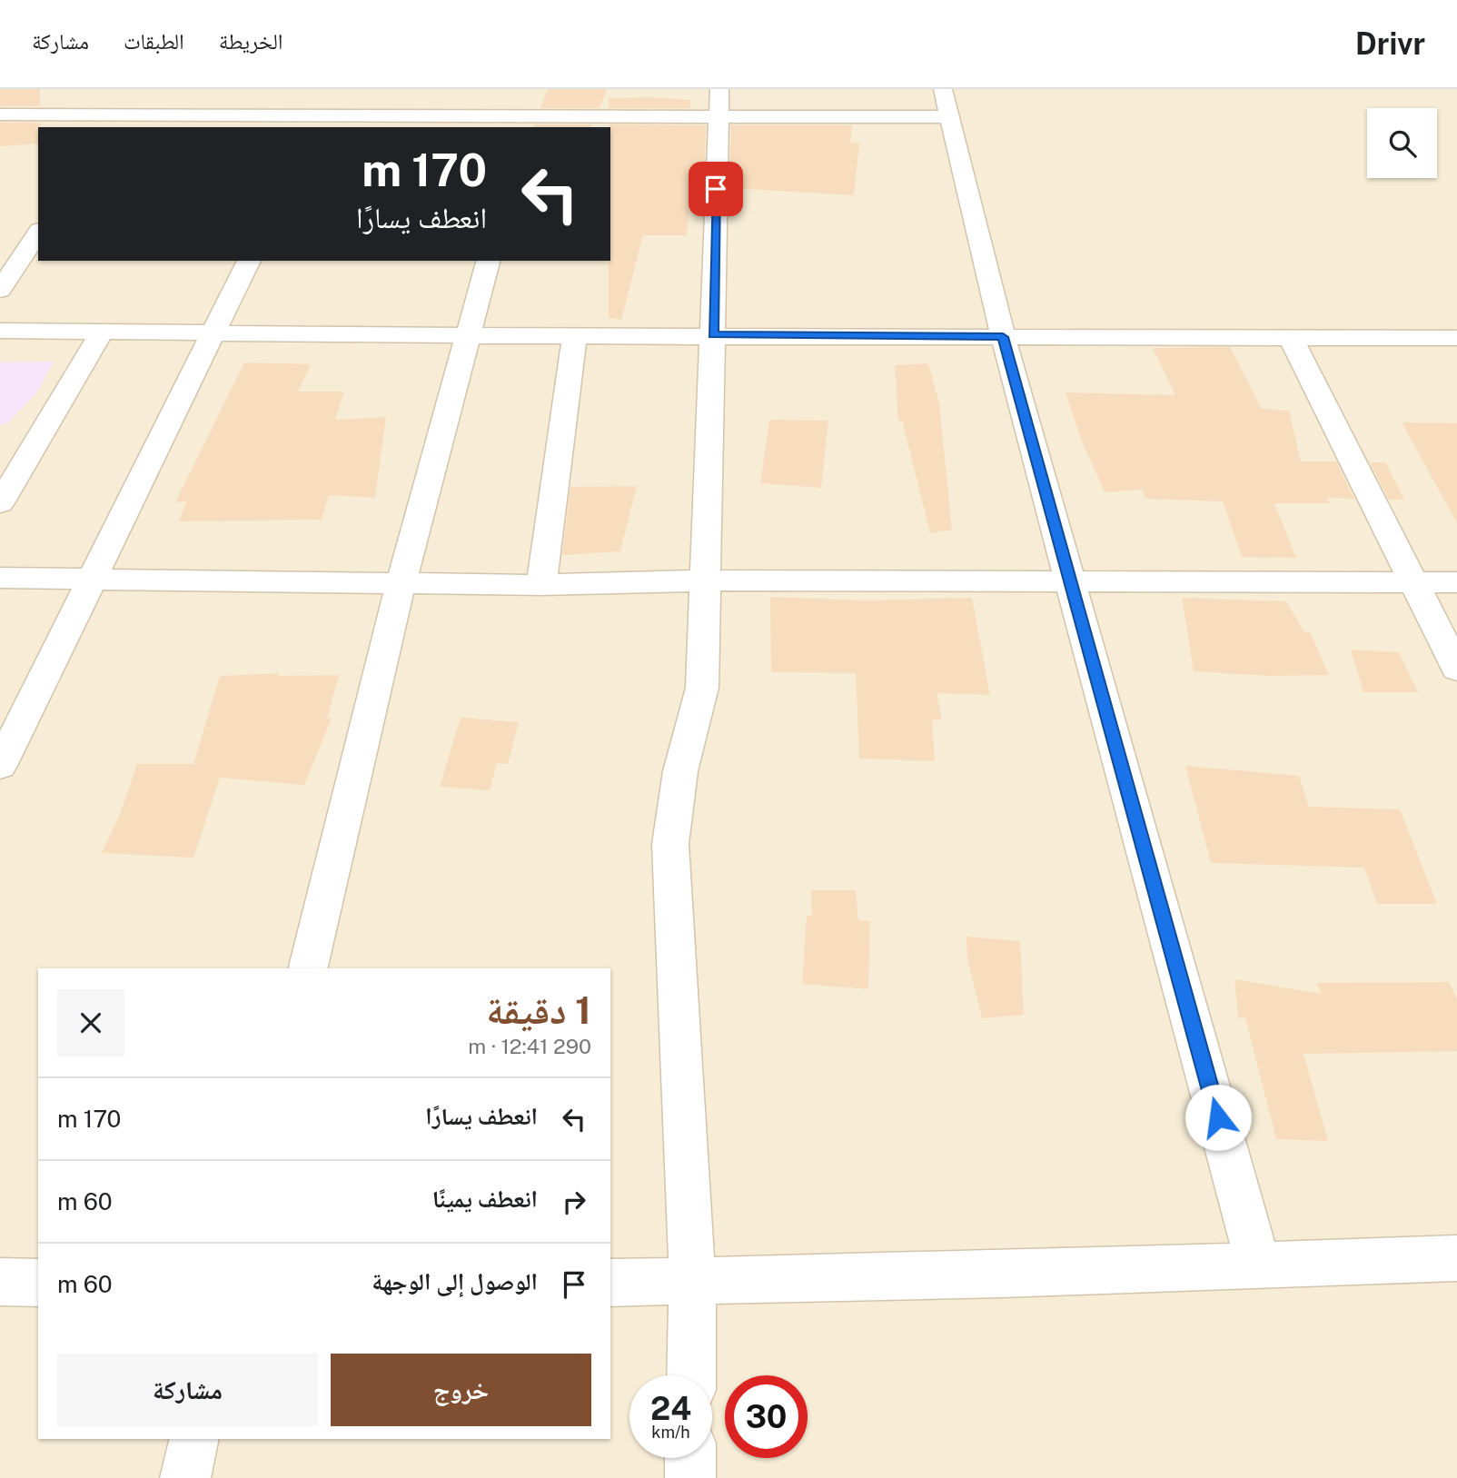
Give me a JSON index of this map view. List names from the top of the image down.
{
  "page": {
    "header": "Drivr",
    "nav": ["الخريطة", "الطبقات", "مشاركة"],
    "turn": ["170 m", "انعطف يسارًا"],
    "heading": ["1 دقيقة", "290 m · 12:41"],
    "list": [
      {
        "name": "انعطف يسارًا",
        "value": "170 m"
      },
      {
        "name": "انعطف يمينًا",
        "value": "60 m"
      },
      {
        "name": "الوصول إلى الوجهة",
        "value": "60 m"
      }
    ],
    "buttons": ["خروج", "مشاركة"],
    "speed": "24 km/h",
    "limit": "30"
  }
}
